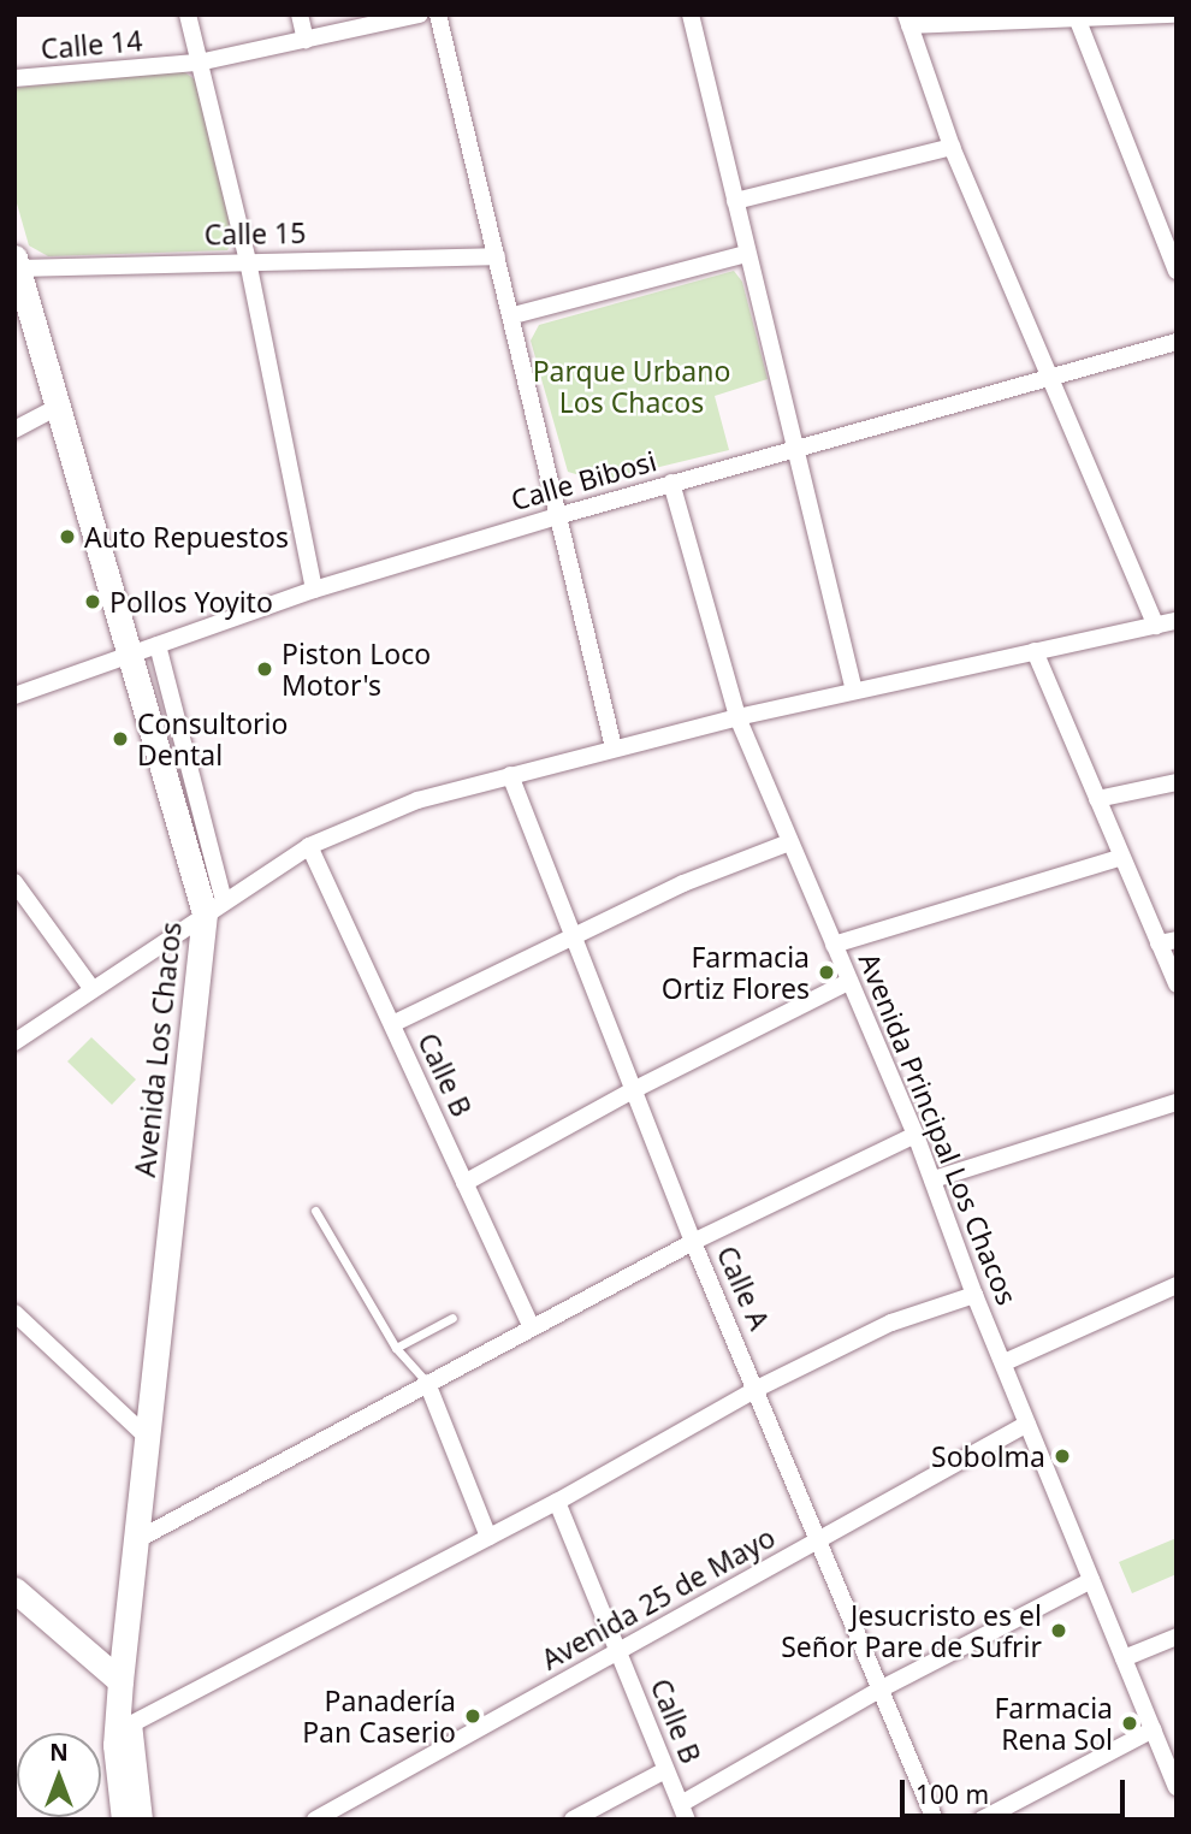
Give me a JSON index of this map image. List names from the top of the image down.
{
  "streets": {
    "street": [
      "Calle 14",
      "Calle 15",
      "Calle Bibosi",
      "Avenida Los Chacos",
      "Calle B",
      "Avenida Principal Los Chacos",
      "Calle A",
      "Avenida 25 de Mayo"
    ]
  },
  "crossings": [
    ["Calle 15", "Avenida Los Chacos"],
    ["Calle Bibosi", "Avenida Los Chacos"],
    ["Calle Bibosi", "Avenida Principal Los Chacos"],
    ["Calle B", "Avenida 25 de Mayo"],
    ["Avenida Principal Los Chacos", "Avenida 25 de Mayo"],
    ["Calle A", "Avenida 25 de Mayo"]
  ],
  "parks": ["Parque Urbano Los Chacos"],
  "places": [
    "Auto Repuestos",
    "Pollos Yoyito",
    "Piston Loco Motor's",
    "Consultorio Dental",
    "Farmacia Ortiz Flores",
    "Sobolma",
    "Jesucristo es el Señor Pare de Sufrir",
    "Panadería Pan Caserio",
    "Farmacia Rena Sol"
  ],
  "scale_bar": "100 m",
  "north": "top"
}
